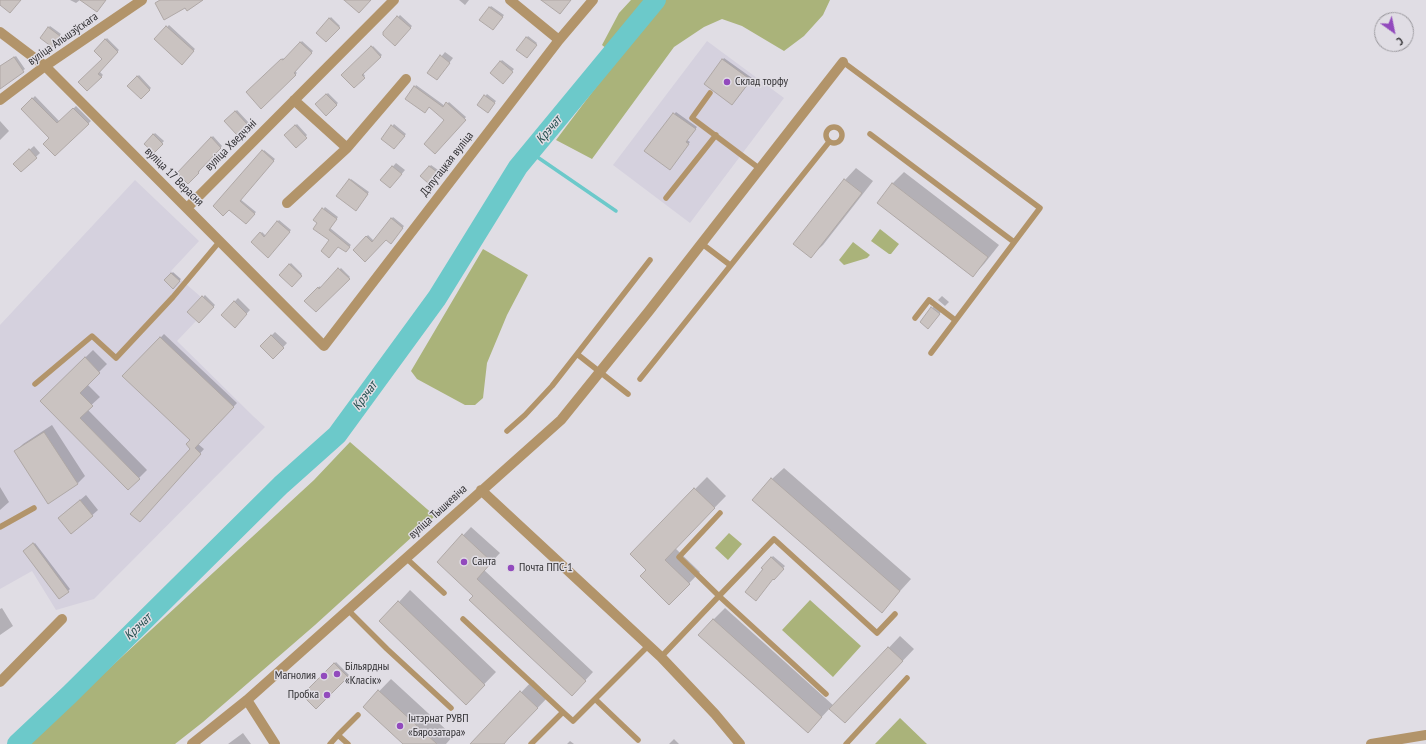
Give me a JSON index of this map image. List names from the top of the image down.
{
  "streets": {
    "street": [
      "вуліца Альшэўскага",
      "вуліца Хведчэні",
      "Дэпутацкая вуліца",
      "вуліца 17 Верасня",
      "вуліца Тышкевіча"
    ]
  },
  "crossings": [
    ["вуліца Альшэўскага", "вуліца 17 Верасня"],
    ["вуліца Хведчэні", "вуліца 17 Верасня"],
    ["Дэпутацкая вуліца", "вуліца 17 Верасня"]
  ],
  "water": ["Крэчат"],
  "places": [
    "Склад торфу",
    "Санта",
    "Почта ППС-1",
    "Більярдны «Класік»",
    "Магнолия",
    "Пробка",
    "Інтэрнат РУВП «Бярозатара»"
  ],
  "north": "bottom right"
}
